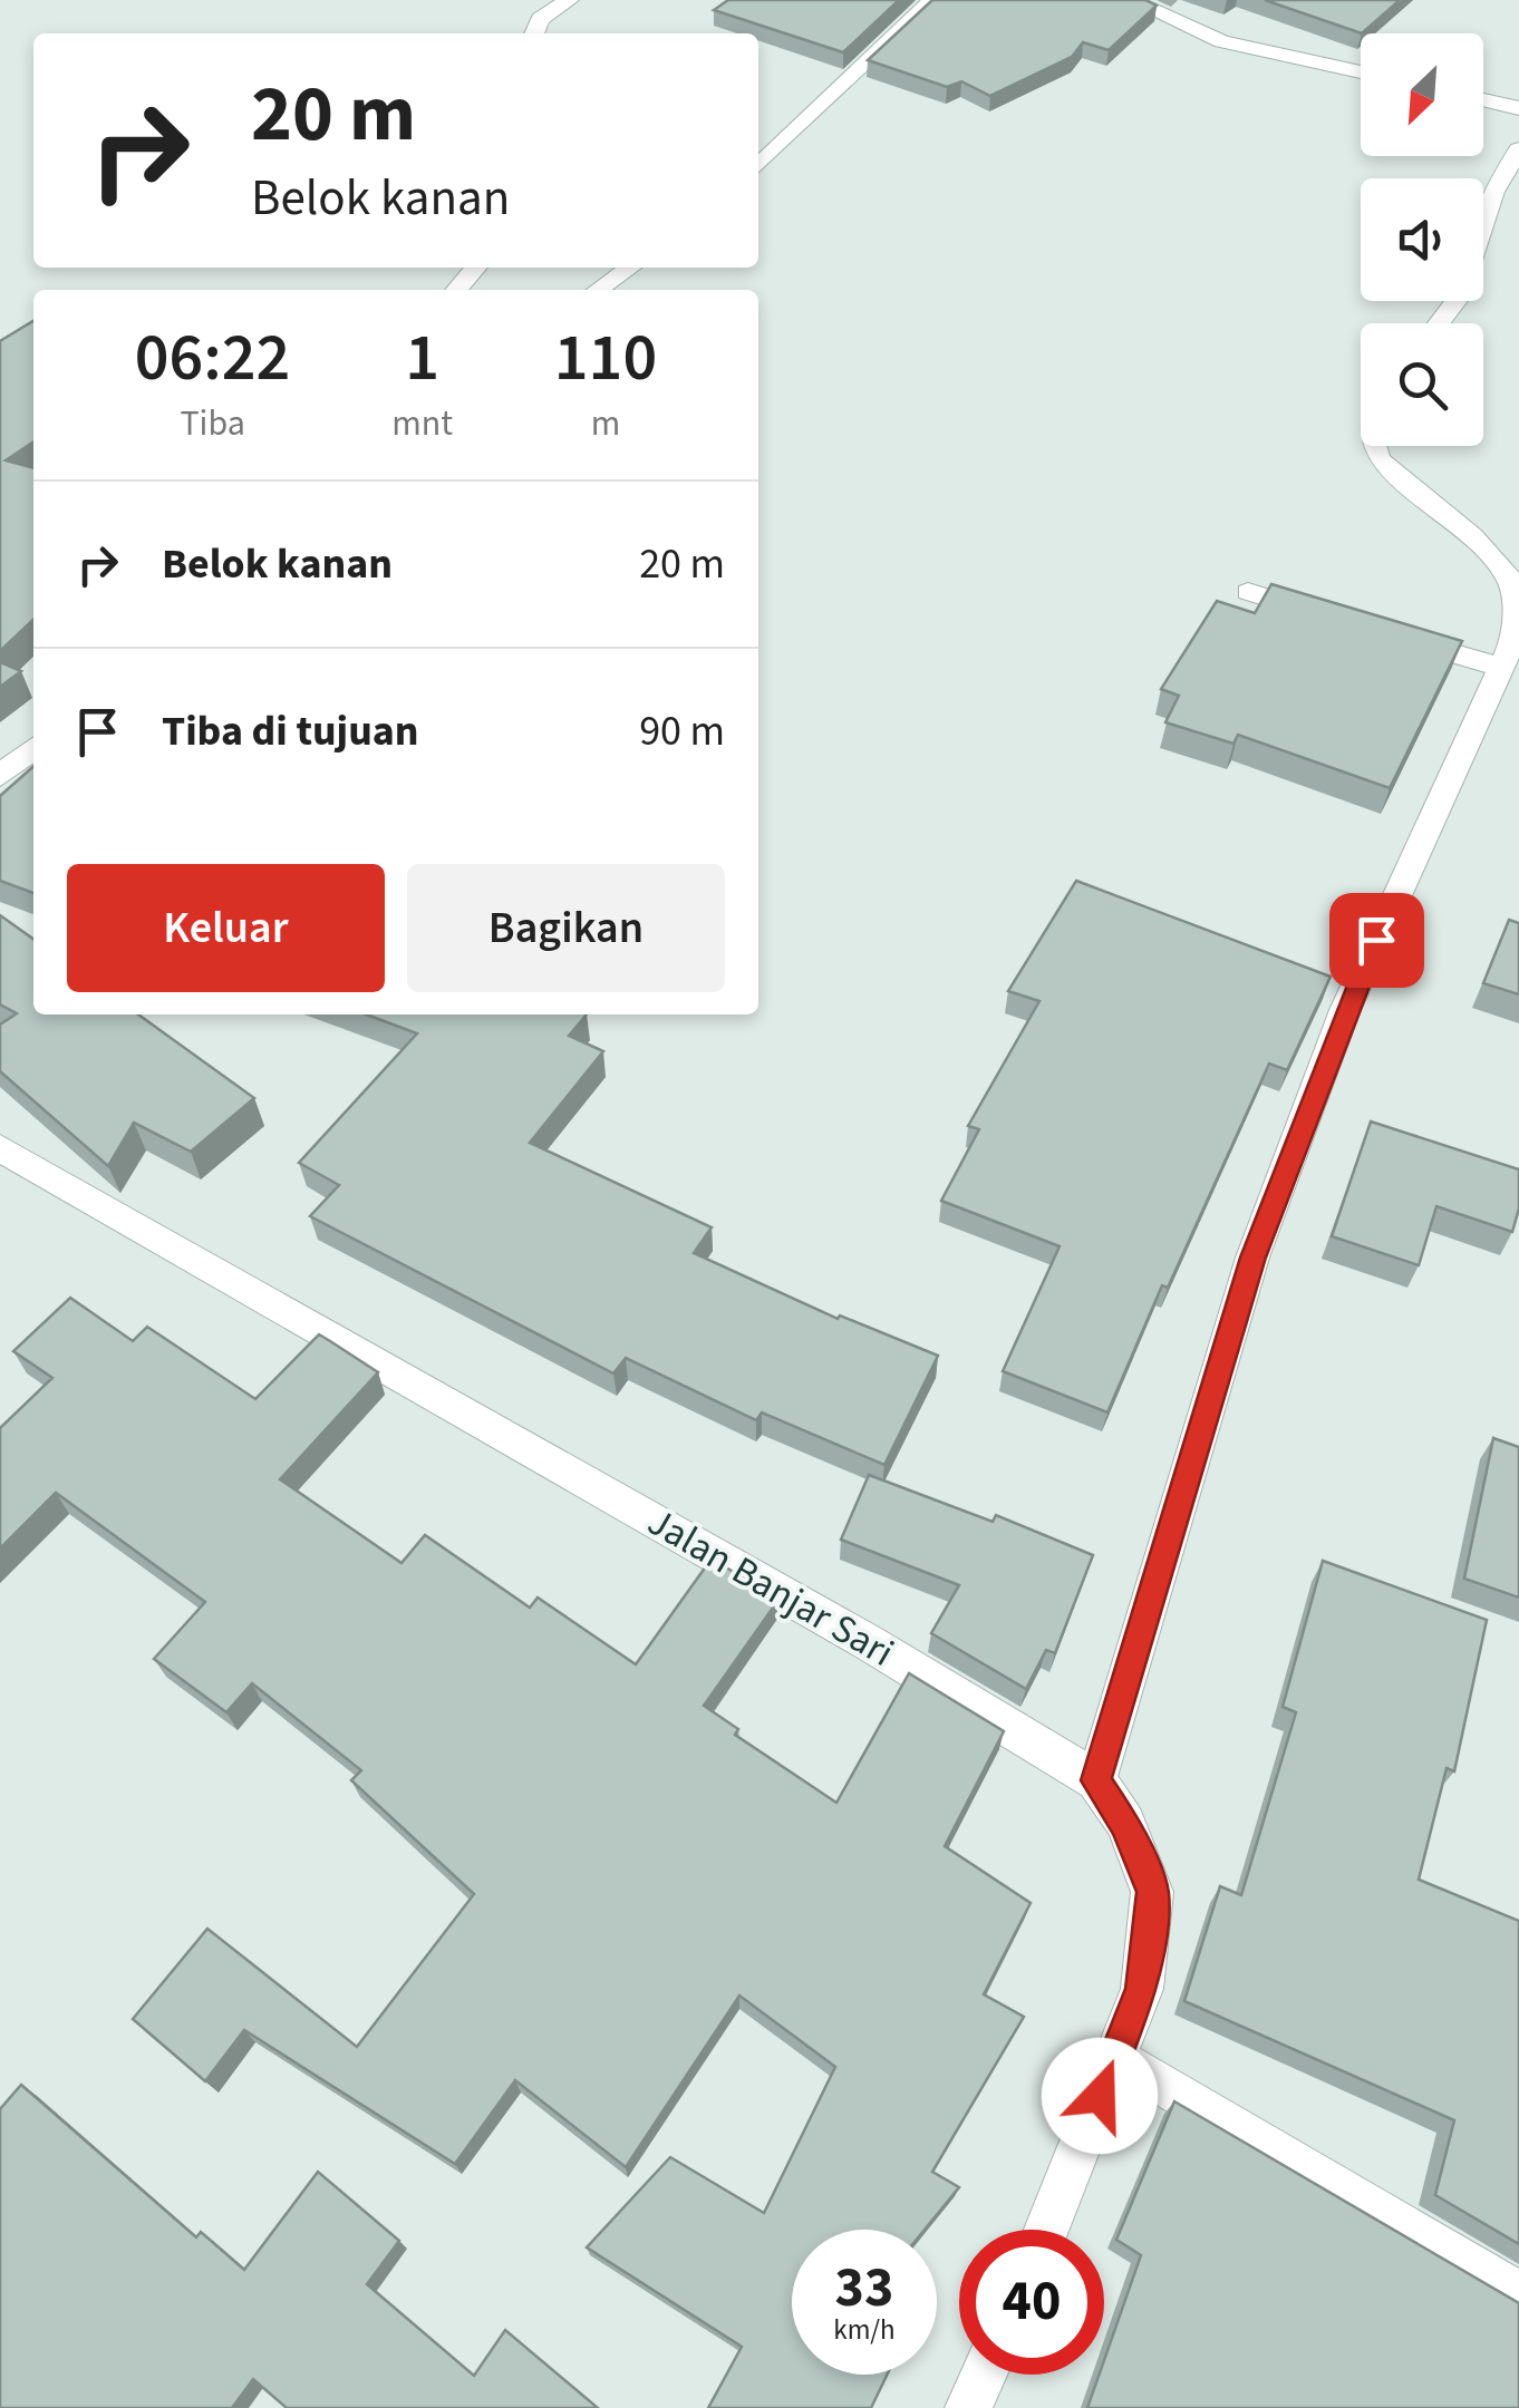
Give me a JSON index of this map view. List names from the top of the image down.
{
  "streets": {
    "street": ["Jalan Banjar Sari"]
  },
  "north": "bottom left",
  "page": {
    "turn": ["20 m", "Belok kanan"],
    "eta": [
      "06:22",
      "Tiba",
      "1",
      "mnt",
      "110",
      "m"
    ],
    "list": [
      {
        "name": "Belok kanan",
        "value": "20 m"
      },
      {
        "name": "Tiba di tujuan",
        "value": "90 m"
      }
    ],
    "buttons": ["Keluar", "Bagikan"],
    "speed": "33 km/h",
    "limit": "40"
  }
}
